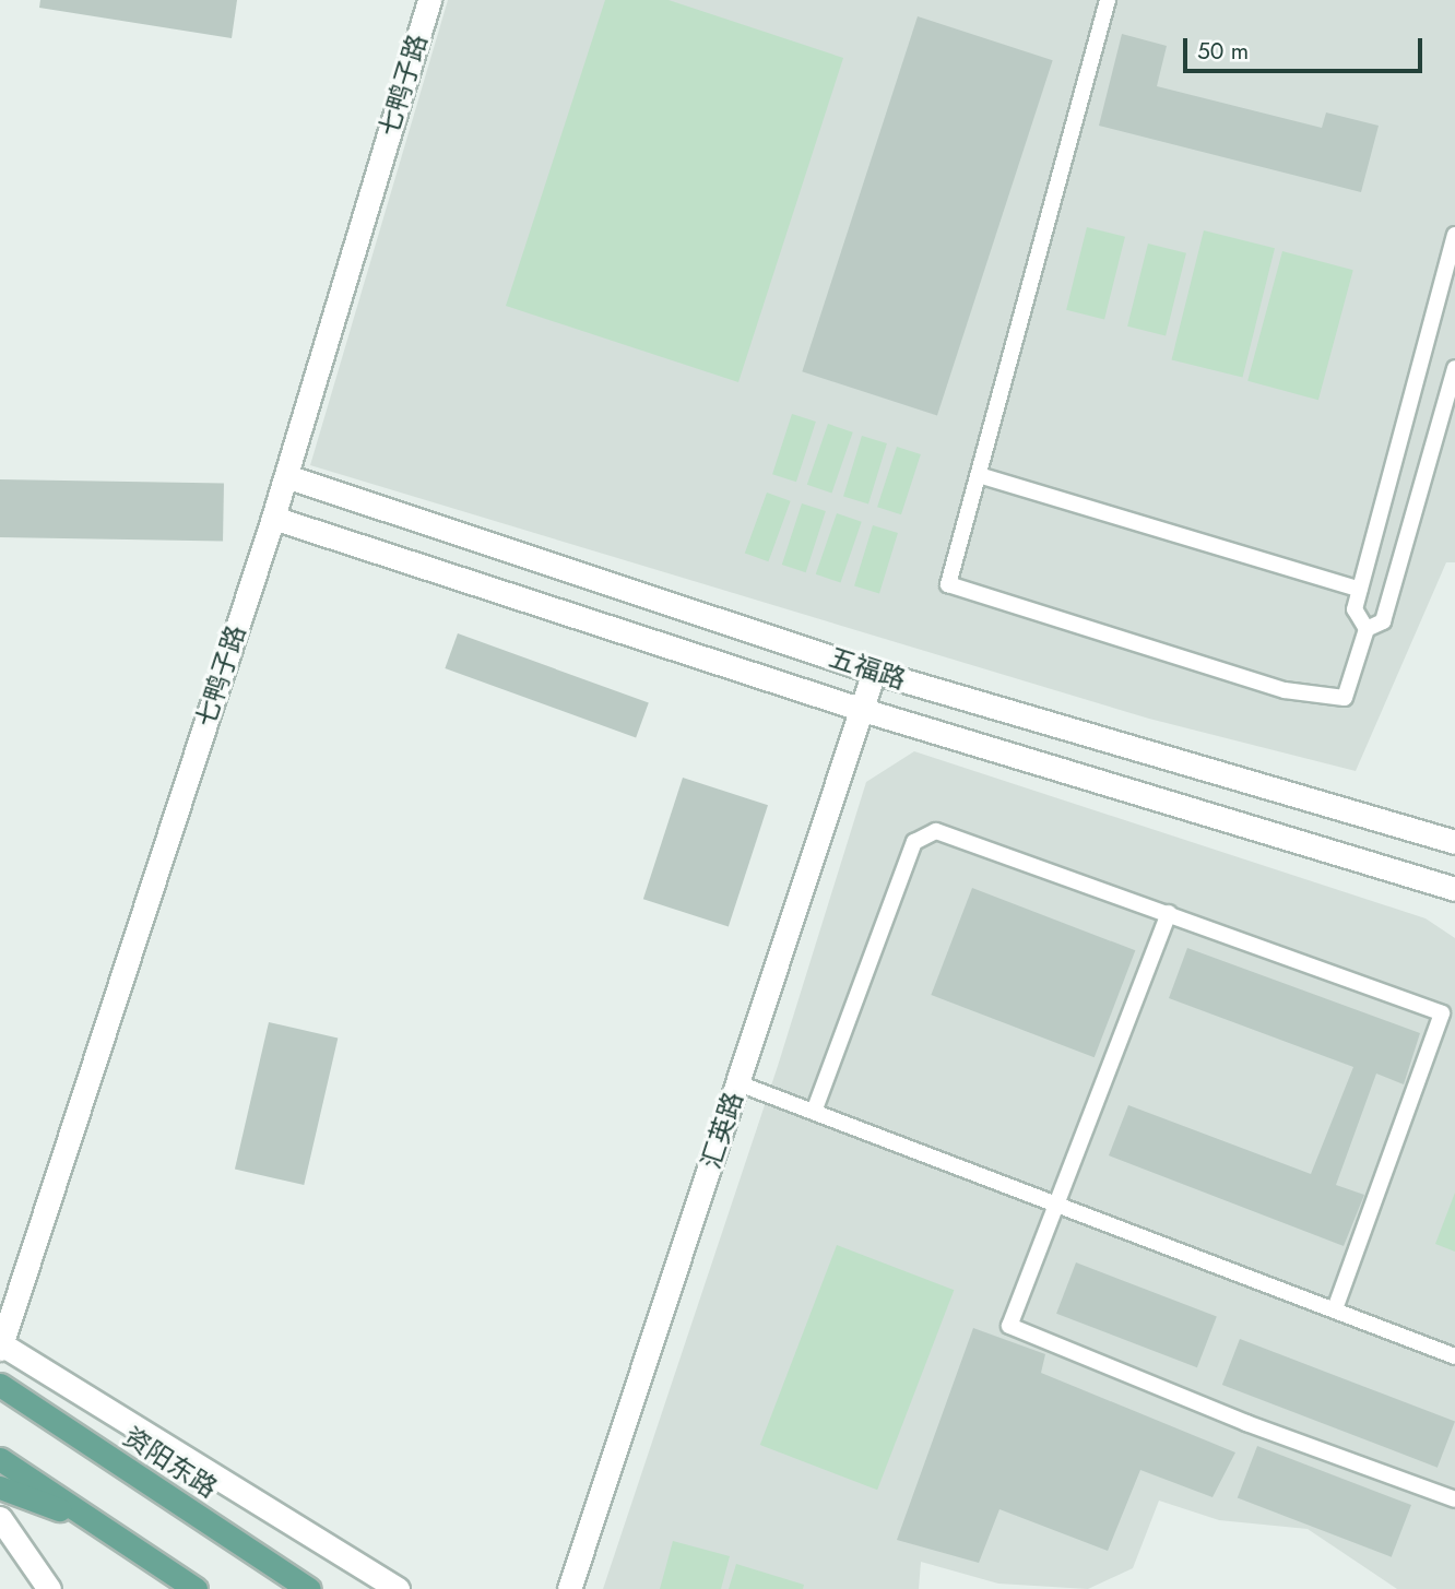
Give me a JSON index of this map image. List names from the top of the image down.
{
  "streets": {
    "main road": ["资阳东路"],
    "street": ["七鸭子路", "五福路", "汇英路"]
  },
  "crossings": [
    ["七鸭子路", "五福路"],
    ["五福路", "汇英路"]
  ],
  "scale_bar": "50 m"
}
